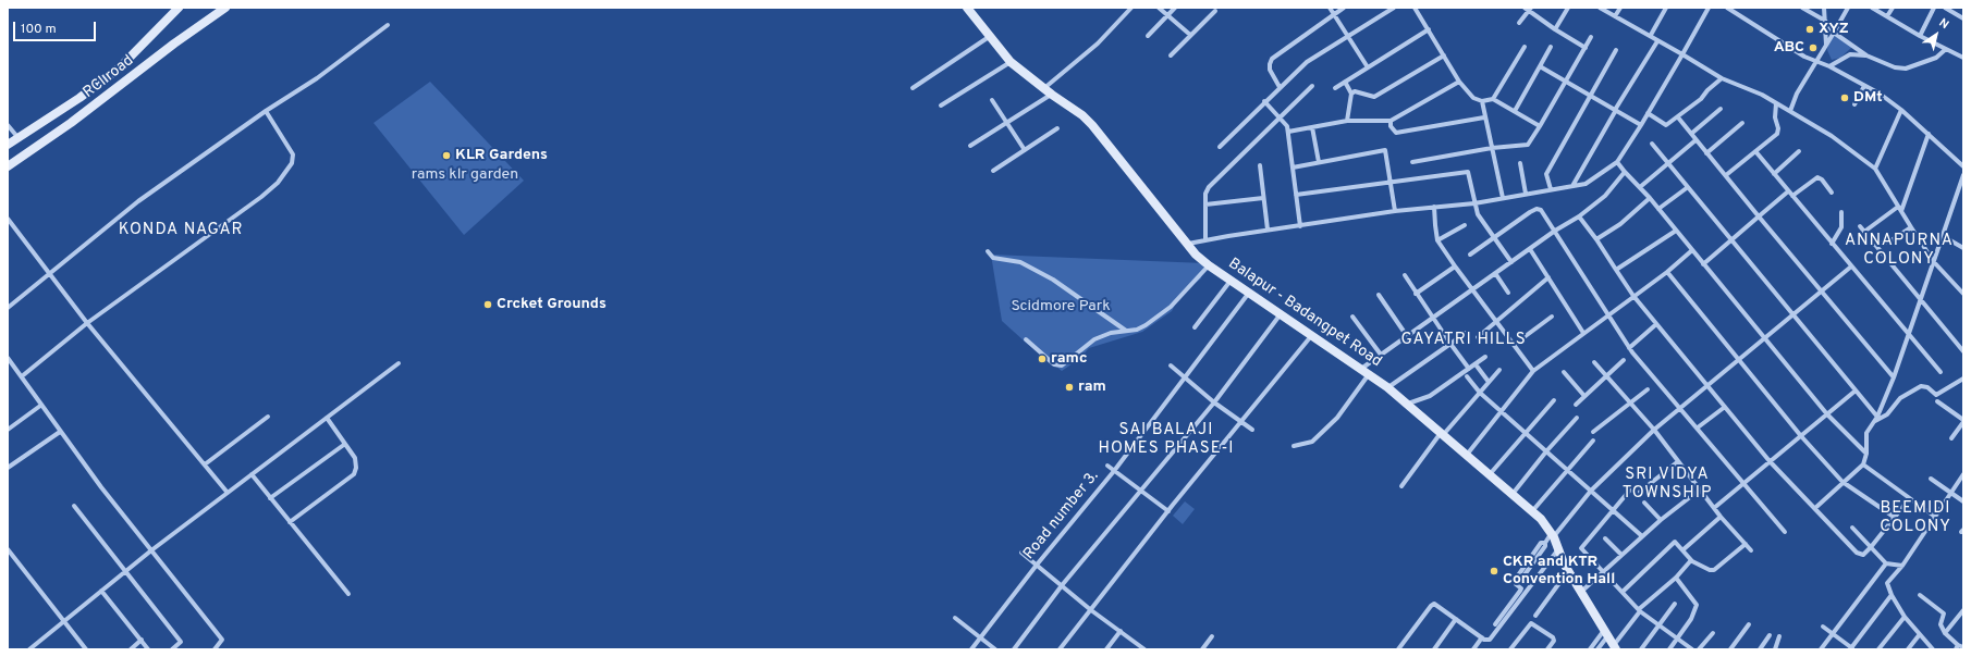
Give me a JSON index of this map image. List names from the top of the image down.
{
  "streets": {
    "street": ["RCI road", "Balapur - Badangpet Road", "Road number 3."]
  },
  "crossings": [
    ["Balapur - Badangpet Road", "Road number 3."]
  ],
  "districts": [
    "KONDA NAGAR",
    "ANNAPURNA COLONY",
    "GAYATRI HILLS",
    "SAI BALAJI HOMES PHASE-I",
    "SRI VIDYA TOWNSHIP",
    "BEEMIDI COLONY"
  ],
  "parks": ["rams klr garden", "Scidmore Park"],
  "places": [
    "XYZ",
    "ABC",
    "DMt",
    "KLR Gardens",
    "Crcket Grounds",
    "ramc",
    "ram",
    "CKR and KTR Convention Hall"
  ],
  "scale_bar": "100 m",
  "north": "top right"
}
